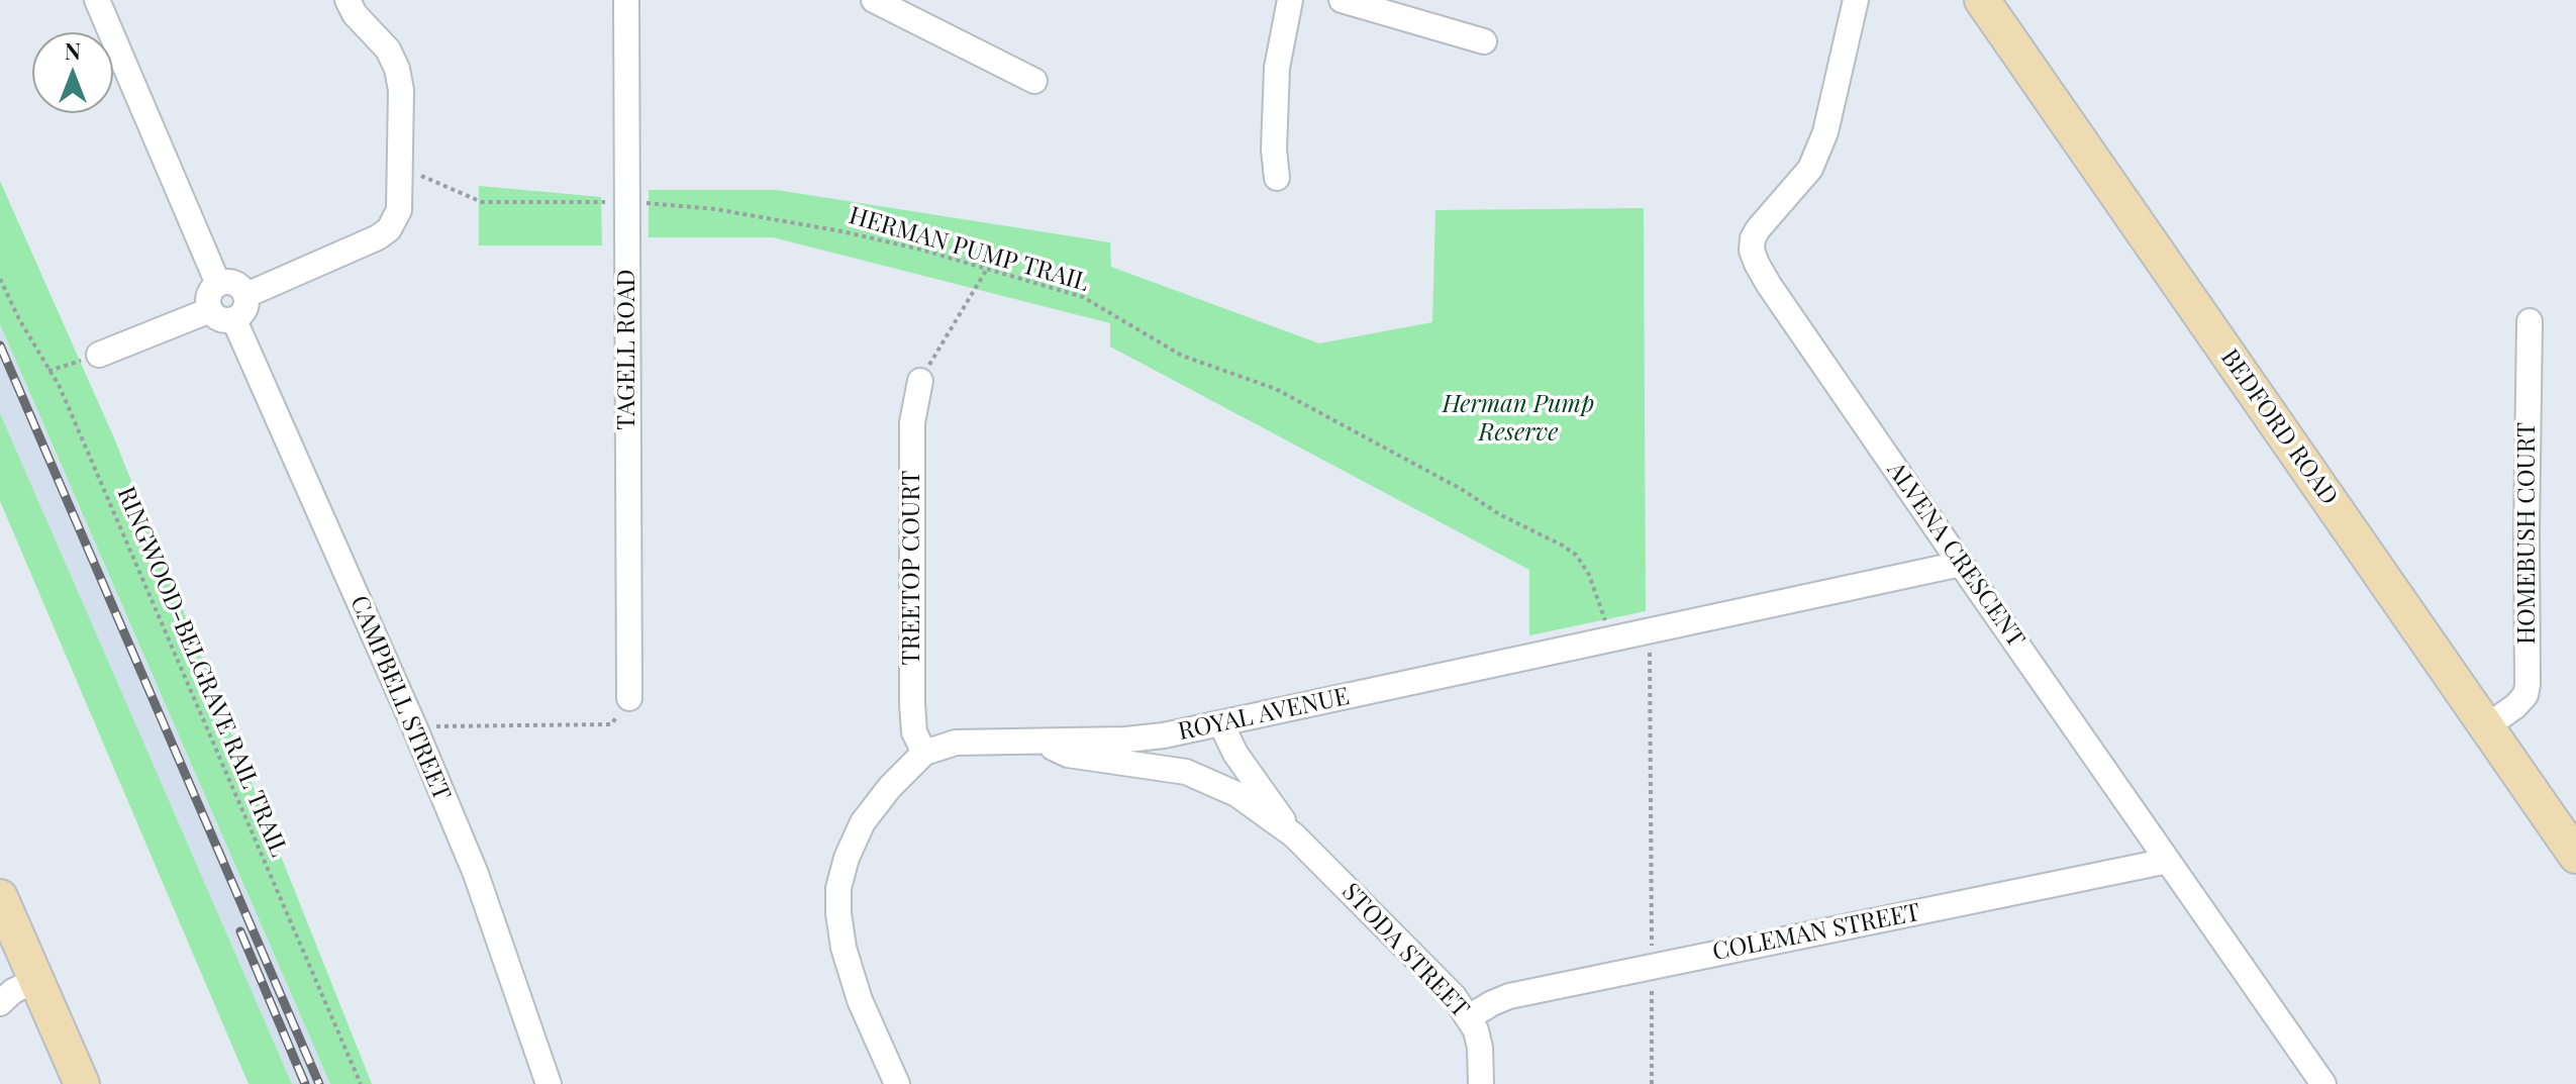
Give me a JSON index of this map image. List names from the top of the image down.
{
  "streets": {
    "main road": ["BEDFORD ROAD"],
    "street": [
      "TAGELL ROAD",
      "HOMEBUSH COURT",
      "ALVENA CRESCENT",
      "TREETOP COURT",
      "CAMPBELL STREET",
      "ROYAL AVENUE",
      "COLEMAN STREET",
      "STODA STREET"
    ],
    "path": ["HERMAN PUMP TRAIL", "RINGWOOD-BELGRAVE RAIL TRAIL"]
  },
  "crossings": [
    ["HERMAN PUMP TRAIL", "TAGELL ROAD"],
    ["HERMAN PUMP TRAIL", "ROYAL AVENUE"],
    ["BEDFORD ROAD", "HOMEBUSH COURT"],
    ["ALVENA CRESCENT", "ROYAL AVENUE"],
    ["ALVENA CRESCENT", "COLEMAN STREET"],
    ["TREETOP COURT", "ROYAL AVENUE"],
    ["ROYAL AVENUE", "STODA STREET"],
    ["COLEMAN STREET", "STODA STREET"]
  ],
  "parks": ["Herman Pump Reserve"],
  "north": "top"
}
